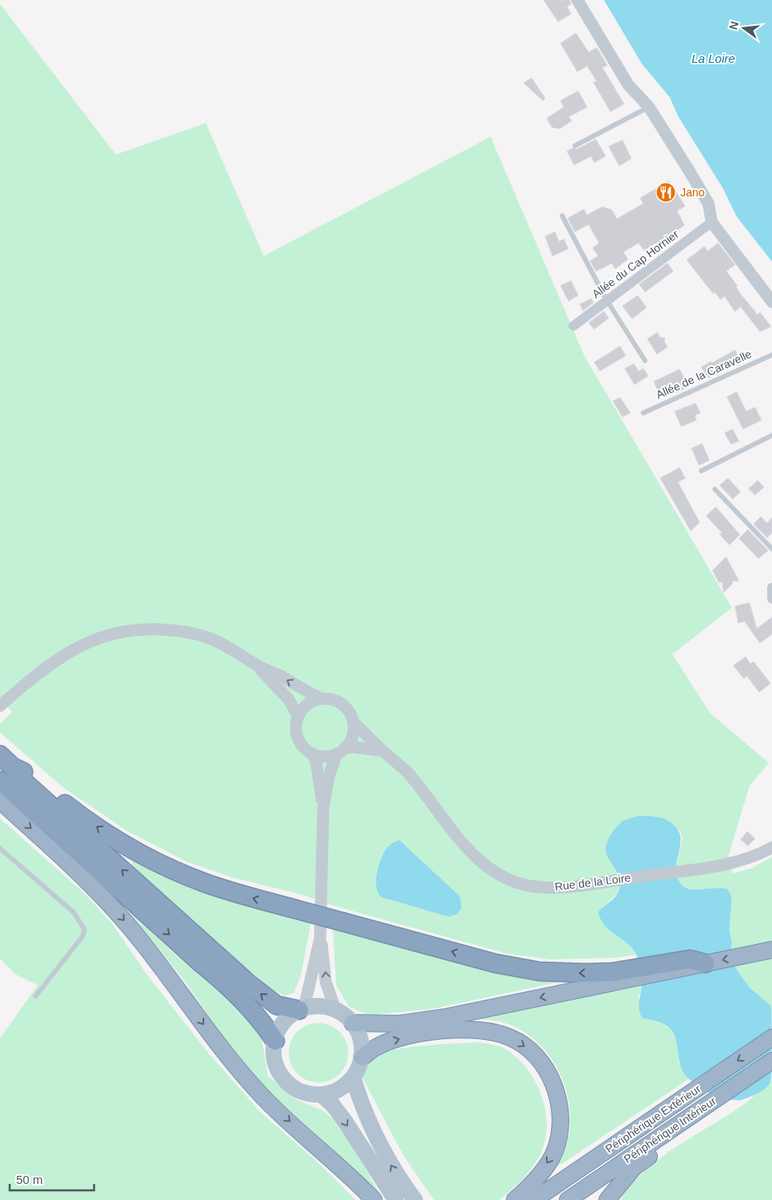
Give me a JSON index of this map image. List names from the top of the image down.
{
  "streets": {
    "highway": ["Périphérique Extérieur", "Périphérique Intérieur"],
    "street": ["Allée du Cap Hornier", "Rue de la Loire"],
    "lane": ["Allée de la Caravelle"]
  },
  "water": ["La Loire"],
  "places": {
    "restaurant": ["Jano"]
  },
  "scale_bar": "50 m",
  "north": "left"
}
